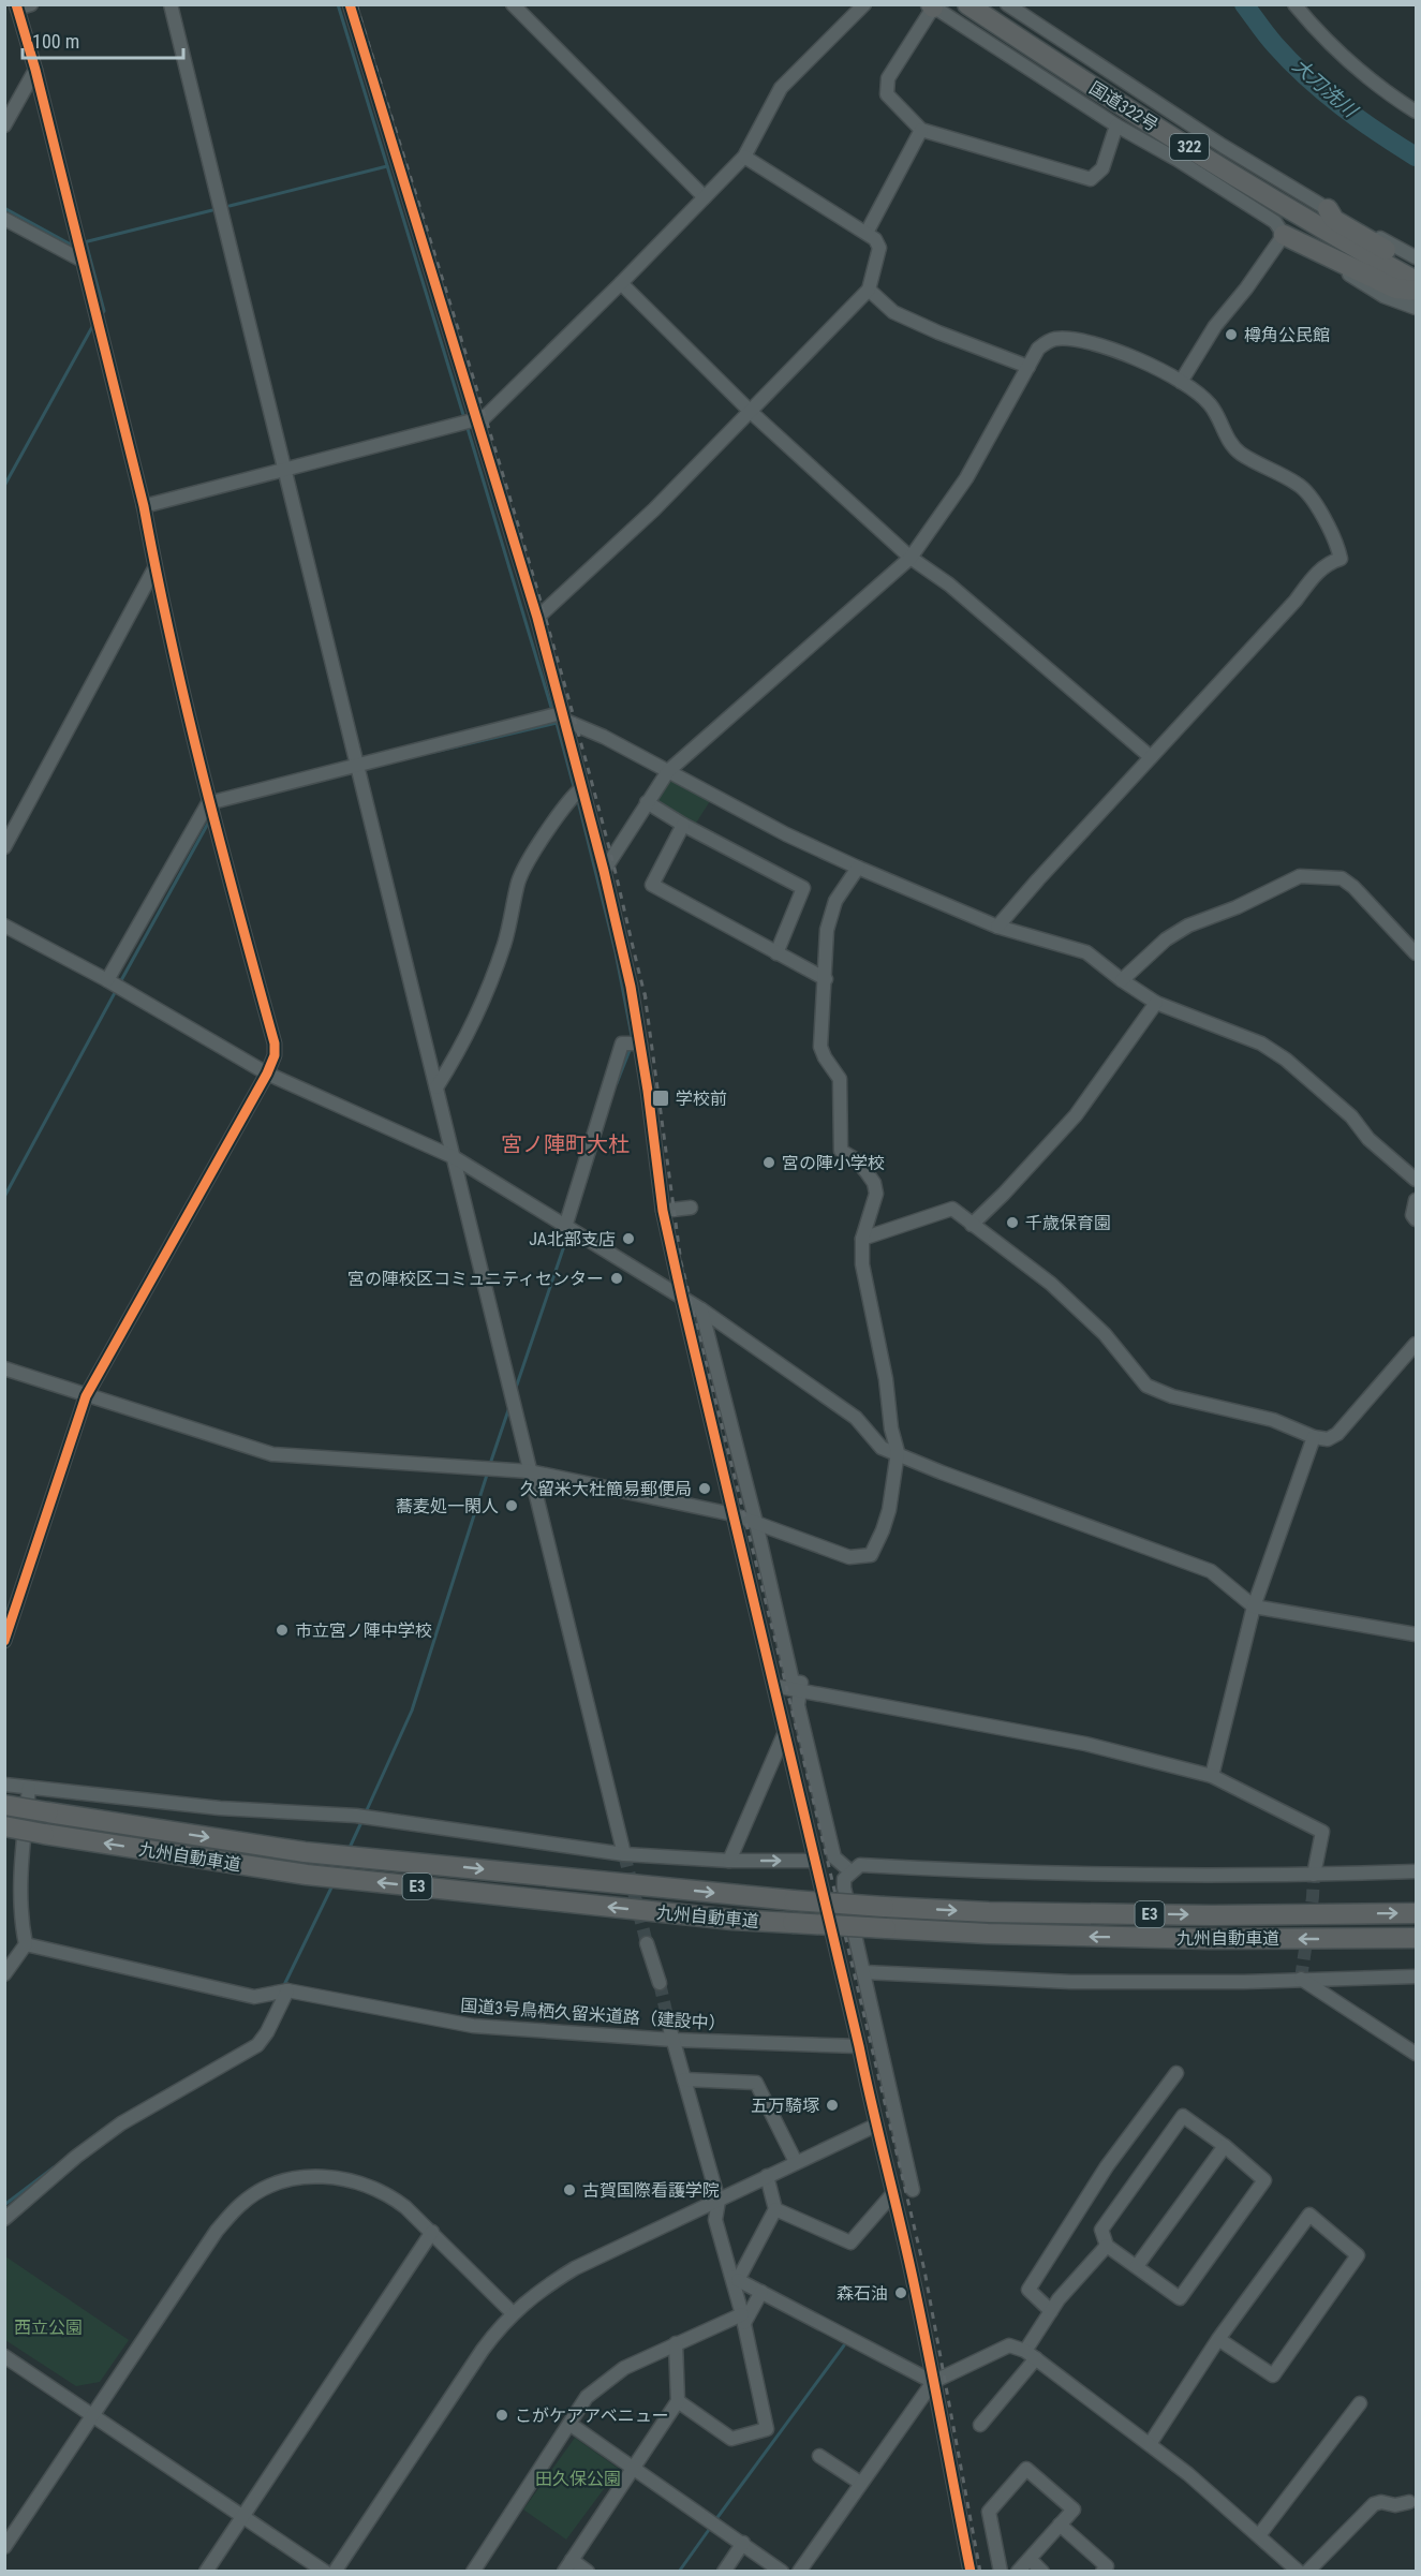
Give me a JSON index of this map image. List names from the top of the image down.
{
  "streets": {
    "highway": [
      "国道322号",
      "322",
      "九州自動車道",
      "E3"
    ],
    "street": ["国道3号鳥栖久留米道路（建設中）"]
  },
  "districts": ["宮ノ陣町大杜"],
  "water": ["大刀洗川"],
  "parks": ["西立公園", "田久保公園"],
  "places": {
    "other": [
      "樽角公民館",
      "宮の陣小学校",
      "千歳保育園",
      "JA北部支店",
      "宮の陣校区コミュニティセンター",
      "久留米大杜簡易郵便局",
      "蕎麦処一閑人",
      "市立宮ノ陣中学校",
      "五万騎塚",
      "古賀国際看護学院",
      "森石油",
      "こがケアアベニュー"
    ],
    "transit": ["学校前"]
  },
  "scale_bar": "100 m"
}
